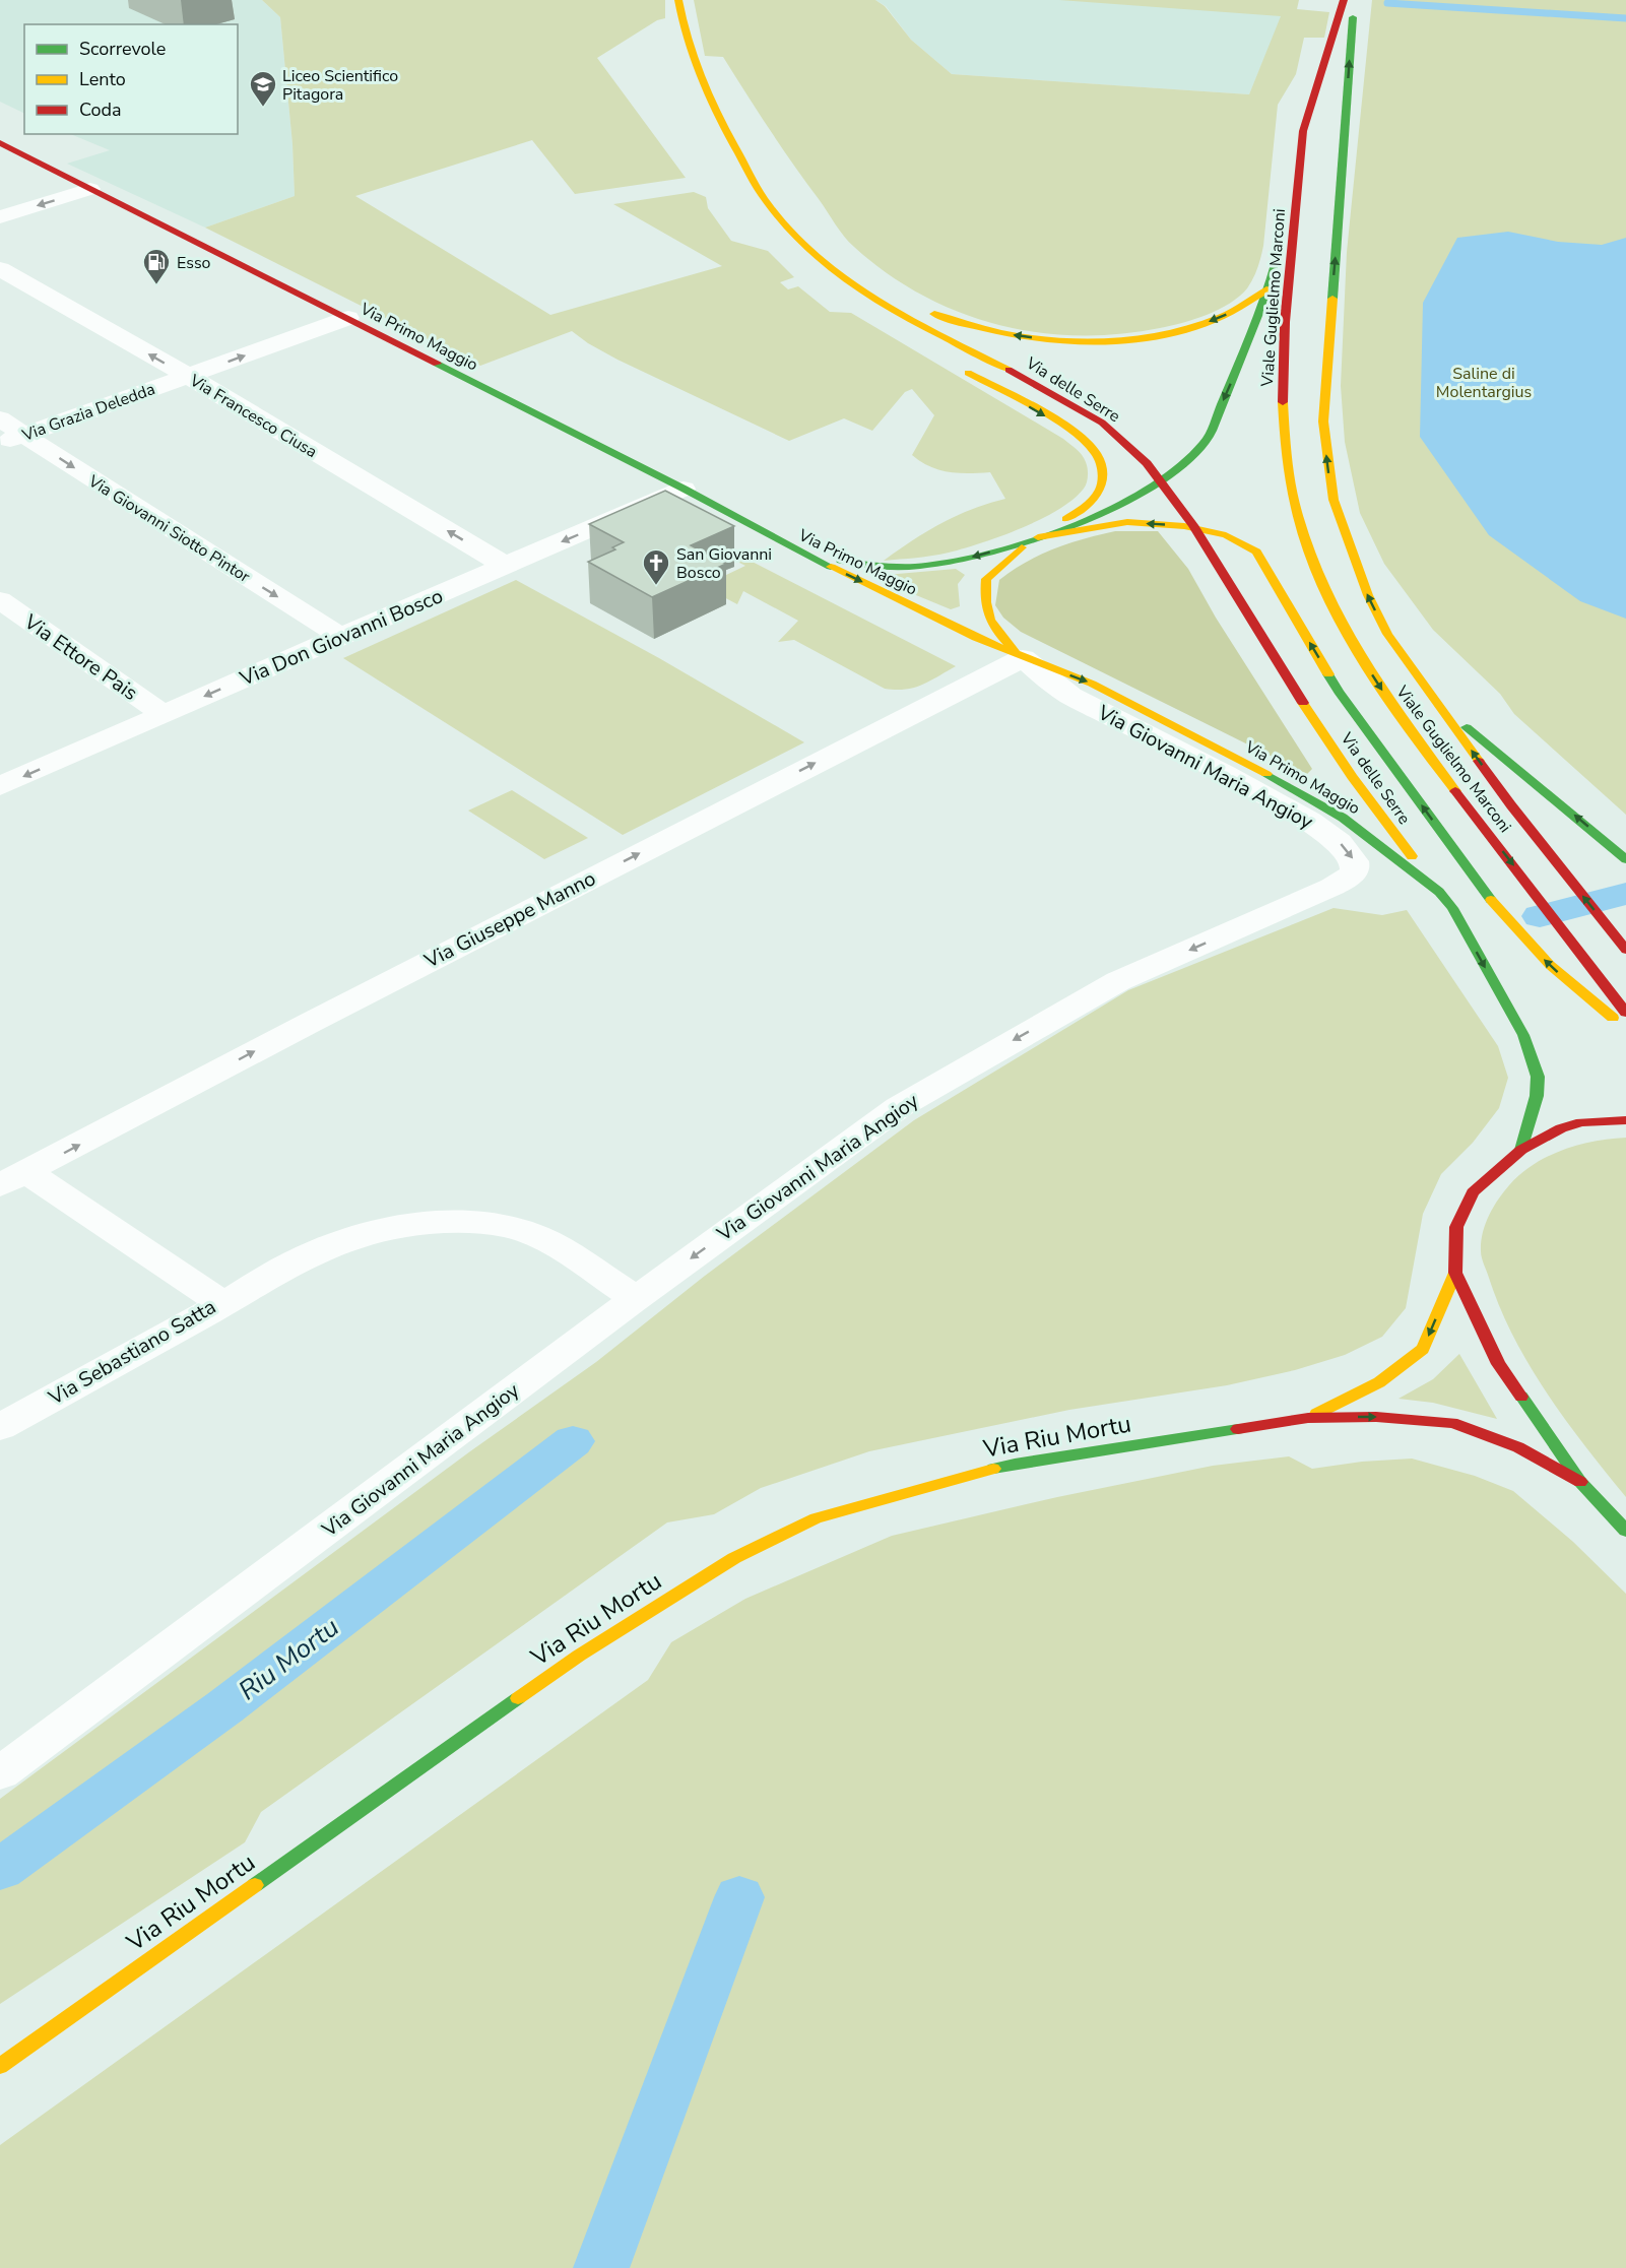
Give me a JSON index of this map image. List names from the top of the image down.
{
  "streets": {
    "main road": [
      "Viale Guglielmo Marconi",
      "Via Primo Maggio",
      "Via delle Serre",
      "Via Riu Mortu"
    ],
    "street": [
      "Via Grazia Deledda",
      "Via Francesco Ciusa",
      "Via Giovanni Siotto Pintor",
      "Via Don Giovanni Bosco",
      "Via Ettore Pais",
      "Via Giovanni Maria Angioy",
      "Via Giuseppe Manno",
      "Via Sebastiano Satta"
    ]
  },
  "crossings": [
    ["Via Primo Maggio", "Via delle Serre"],
    ["Via Primo Maggio", "Via Grazia Deledda"],
    ["Via Primo Maggio", "Via Don Giovanni Bosco"],
    ["Via Primo Maggio", "Via Giovanni Maria Angioy"],
    ["Via Primo Maggio", "Via Giuseppe Manno"],
    ["Via Grazia Deledda", "Via Francesco Ciusa"],
    ["Via Grazia Deledda", "Via Giovanni Siotto Pintor"],
    ["Via Francesco Ciusa", "Via Don Giovanni Bosco"],
    ["Via Giovanni Siotto Pintor", "Via Don Giovanni Bosco"],
    ["Via Don Giovanni Bosco", "Via Ettore Pais"],
    ["Via Giovanni Maria Angioy", "Via Giuseppe Manno"],
    ["Via Giuseppe Manno", "Via Sebastiano Satta"]
  ],
  "one_way": [
    "Via Grazia Deledda",
    "Via Francesco Ciusa",
    "Via Giovanni Siotto Pintor",
    "Via Don Giovanni Bosco",
    "Via Giuseppe Manno"
  ],
  "water": ["Riu Mortu"],
  "parks": ["Saline di Molentargius"],
  "places": {
    "school or university": ["Liceo Scientifico Pitagora"],
    "fuel station": ["Esso"],
    "church": ["San Giovanni Bosco"]
  },
  "legend": ["Scorrevole", "Lento", "Coda"]
}
